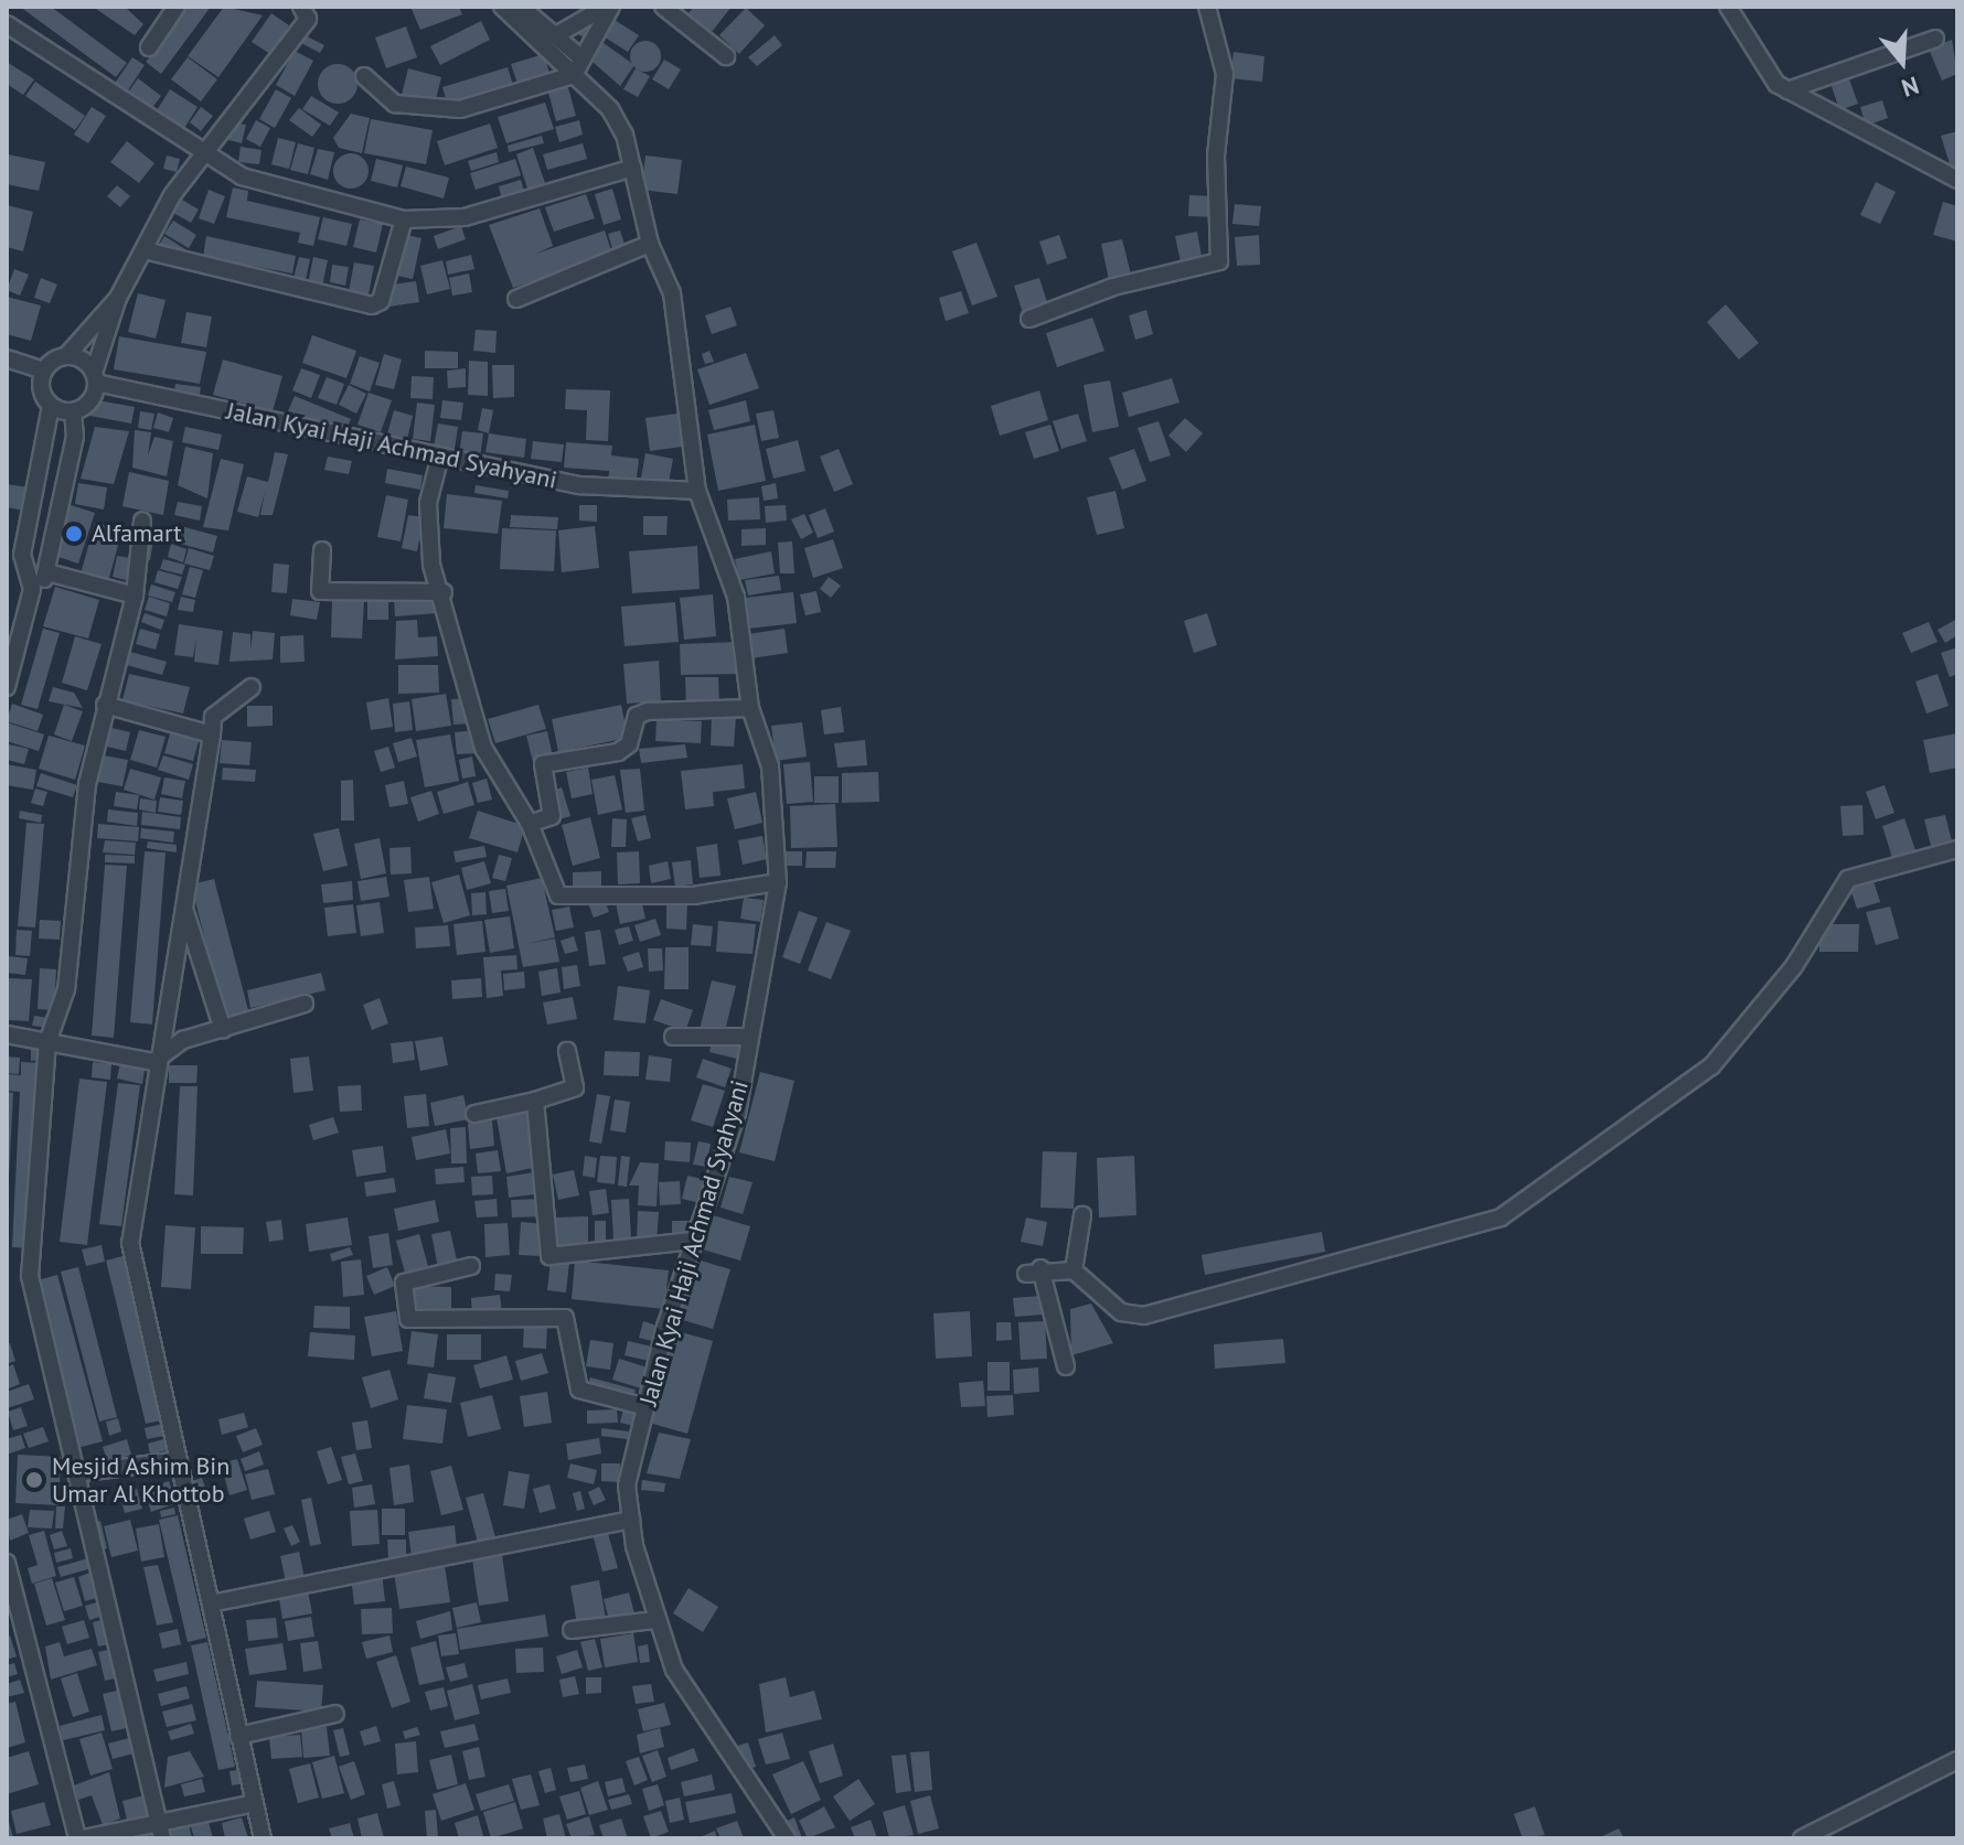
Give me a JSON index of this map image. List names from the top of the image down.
{
  "streets": {
    "street": ["Jalan Kyai Haji Achmad Syahyani"]
  },
  "places": ["Alfamart", "Mesjid Ashim Bin Umar Al Khottob"],
  "north": "bottom"
}
